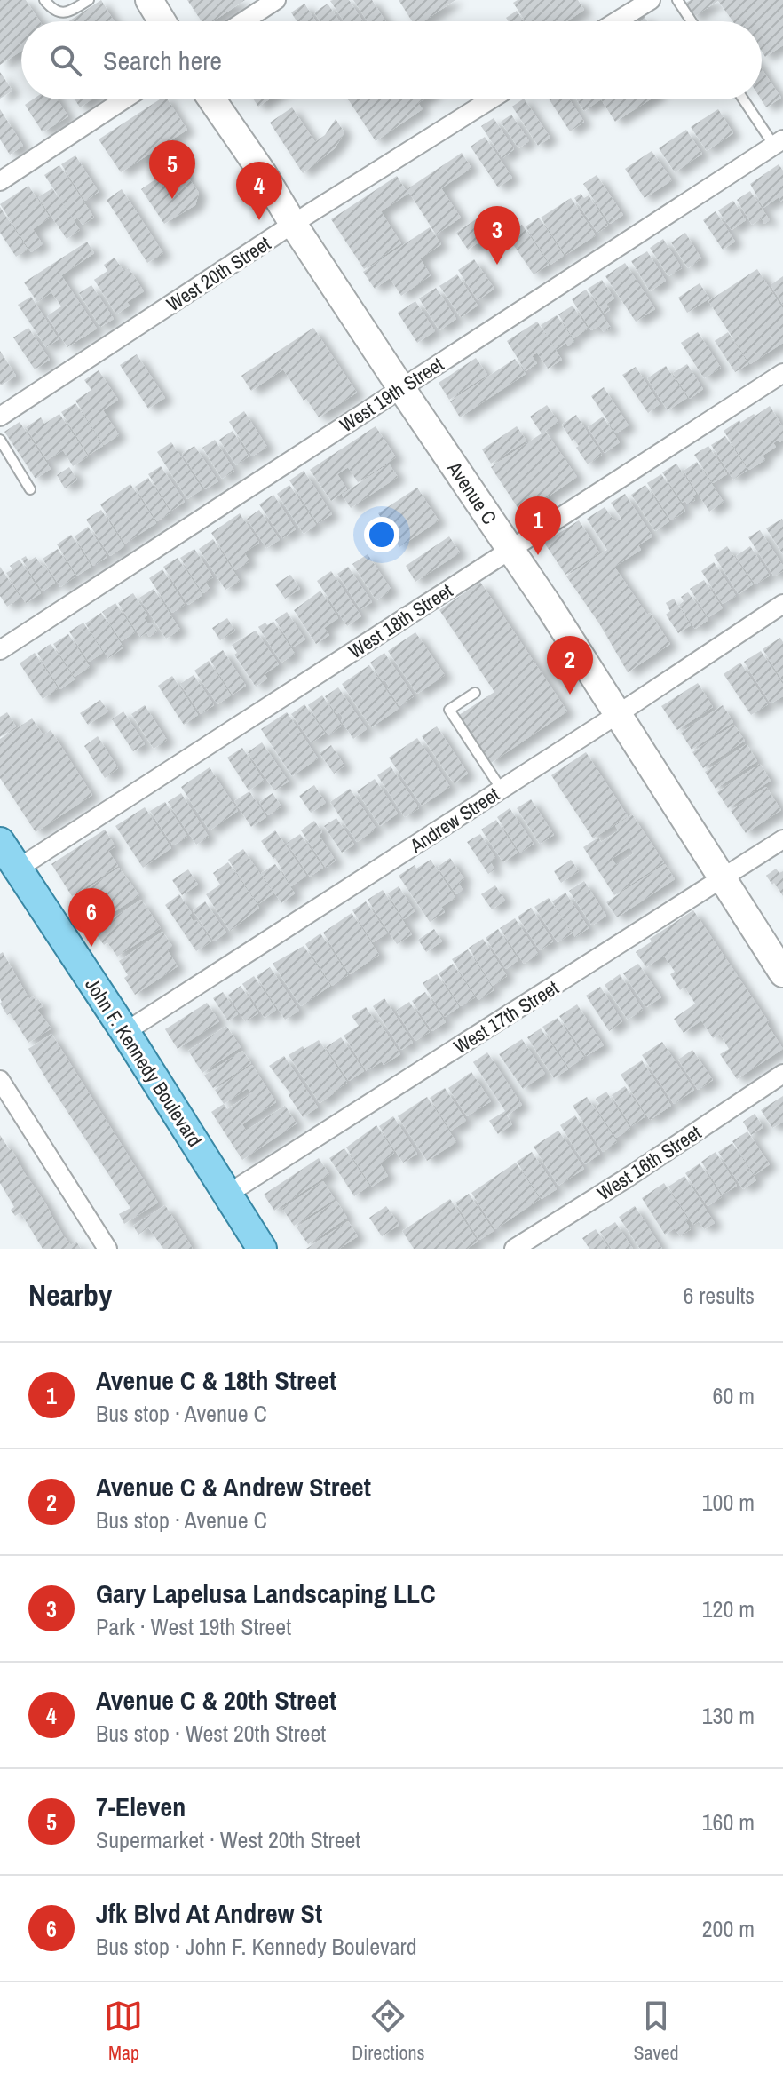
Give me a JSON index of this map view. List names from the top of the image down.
{
  "streets": {
    "main road": ["Avenue C", "John F. Kennedy Boulevard"],
    "street": [
      "West 20th Street",
      "West 19th Street",
      "West 18th Street",
      "Andrew Street",
      "West 17th Street",
      "West 16th Street"
    ]
  },
  "crossings": [
    ["West 20th Street", "Avenue C"],
    ["West 19th Street", "Avenue C"],
    ["Avenue C", "West 18th Street"],
    ["Avenue C", "Andrew Street"],
    ["Avenue C", "West 17th Street"],
    ["West 18th Street", "John F. Kennedy Boulevard"],
    ["Andrew Street", "John F. Kennedy Boulevard"],
    ["West 17th Street", "John F. Kennedy Boulevard"]
  ],
  "page": {
    "search": "Search here",
    "pins": [
      "5",
      "4",
      "3",
      "1",
      "2",
      "6"
    ],
    "heading": ["Nearby", "6 results"],
    "list": [
      {
        "mark": "1",
        "name": "Avenue C & 18th Street",
        "note": "Bus stop · Avenue C",
        "value": "60 m"
      },
      {
        "mark": "2",
        "name": "Avenue C & Andrew Street",
        "note": "Bus stop · Avenue C",
        "value": "100 m"
      },
      {
        "mark": "3",
        "name": "Gary Lapelusa Landscaping LLC",
        "note": "Park · West 19th Street",
        "value": "120 m"
      },
      {
        "mark": "4",
        "name": "Avenue C & 20th Street",
        "note": "Bus stop · West 20th Street",
        "value": "130 m"
      },
      {
        "mark": "5",
        "name": "7-Eleven",
        "note": "Supermarket · West 20th Street",
        "value": "160 m"
      },
      {
        "mark": "6",
        "name": "Jfk Blvd At Andrew St",
        "note": "Bus stop · John F. Kennedy Boulevard",
        "value": "200 m"
      }
    ],
    "nav": ["Map", "Directions", "Saved"]
  }
}
